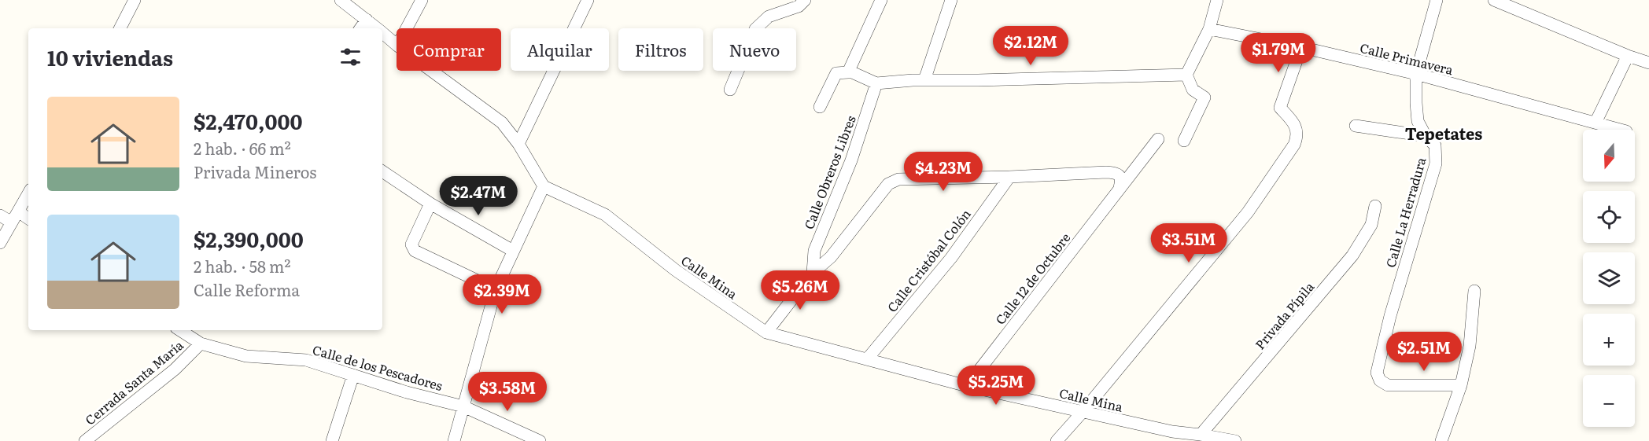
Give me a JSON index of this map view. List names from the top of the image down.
{
  "streets": {
    "street": [
      "Calle Primavera",
      "Calle Obreros Libres",
      "Calle La Herradura",
      "Calle Cristóbal Colón",
      "Calle Mina",
      "Calle 12 de Octubre",
      "Privada Pípila",
      "Calle de los Pescadores",
      "Cerrada Santa María"
    ]
  },
  "crossings": [
    ["Calle Primavera", "Calle La Herradura"],
    ["Calle Cristóbal Colón", "Calle Mina"],
    ["Calle Mina", "Calle 12 de Octubre"],
    ["Calle Mina", "Privada Pípila"],
    ["Calle de los Pescadores", "Cerrada Santa María"]
  ],
  "districts": ["Tepetates"],
  "north": "bottom",
  "page": {
    "price": [
      "$2.12M",
      "$1.79M",
      "$4.23M",
      "$2.47M",
      "$3.51M",
      "$5.26M",
      "$2.39M",
      "$2.51M",
      "$5.25M",
      "$3.58M"
    ],
    "chip": [
      "Comprar",
      "Alquilar",
      "Filtros",
      "Nuevo"
    ],
    "heading": "10 viviendas",
    "list": [
      {
        "name": "$2,470,000",
        "note": "2 hab. · 66 m² · Privada Mineros"
      },
      {
        "name": "$2,390,000",
        "note": "2 hab. · 58 m² · Calle Reforma"
      }
    ],
    "map_buttons": ["+", "−"]
  }
}
